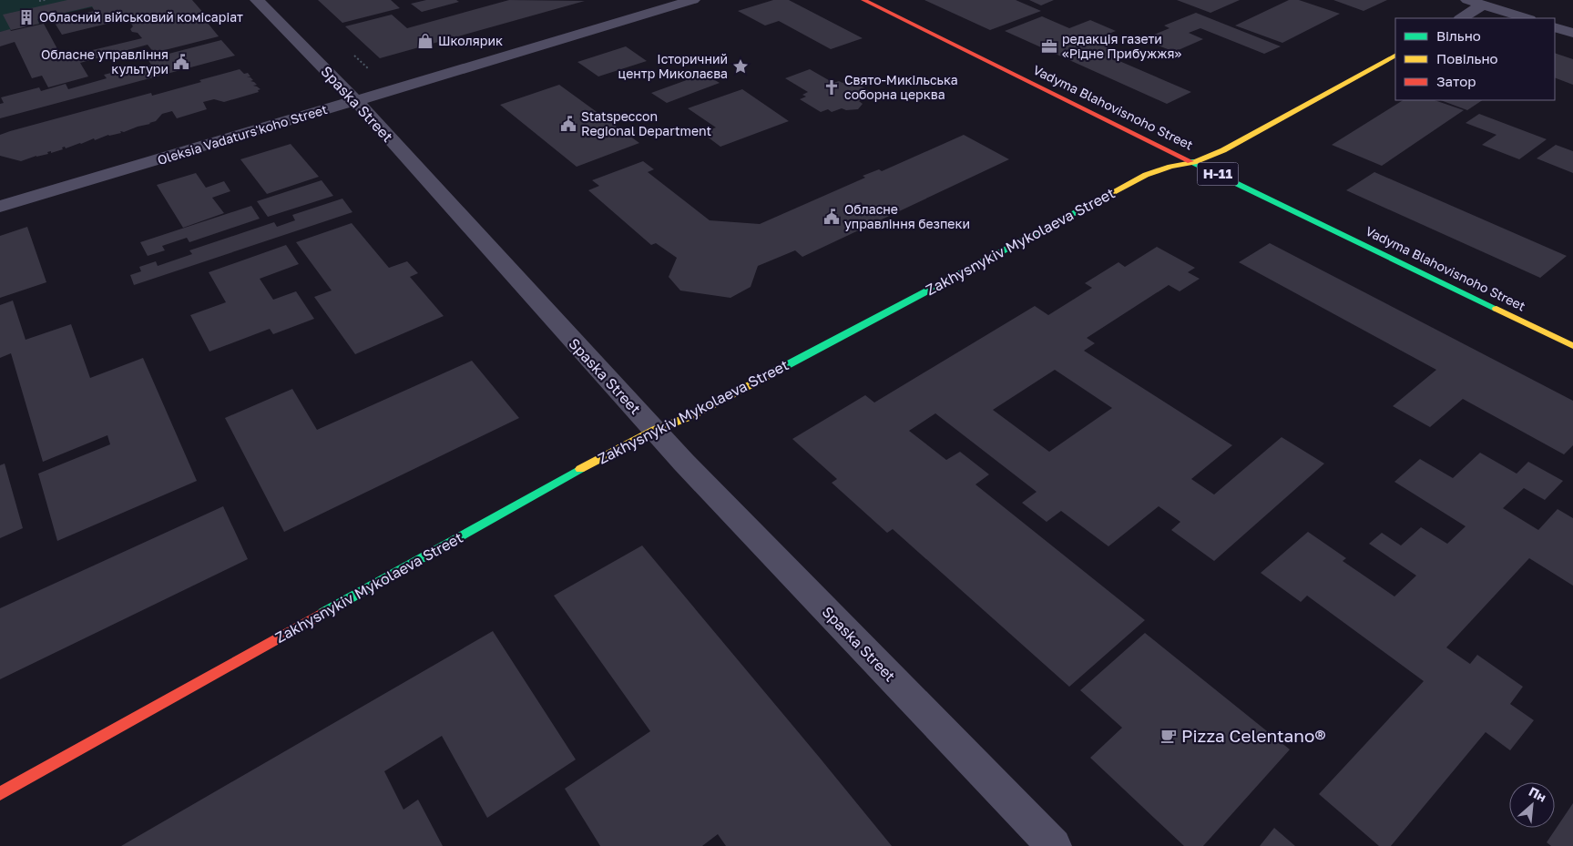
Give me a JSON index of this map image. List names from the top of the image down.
{
  "streets": {
    "street": [
      "Spaska Street",
      "Vadyma Blahovisnoho Street",
      "Oleksia Vadaturs'koho Street",
      "Н-11",
      "Zakhysnykiv Mykolaeva Street"
    ]
  },
  "crossings": [
    ["Spaska Street", "Oleksia Vadaturs'koho Street"],
    ["Spaska Street", "Zakhysnykiv Mykolaeva Street"],
    ["Vadyma Blahovisnoho Street", "Zakhysnykiv Mykolaeva Street"]
  ],
  "places": {
    "building": ["Обласний військовий комісаріат"],
    "shop": ["Школярик"],
    "office": ["редакція газети «Рідне Прибужжя»"],
    "public building": ["Обласне управління культури", "Statspeccon Regional Department", "Обласне управління безпеки"],
    "place": ["Історичний центр Миколаєва"],
    "church": ["Свято-Микільська соборна церква"],
    "cafe": ["Pizza Celentano®"]
  },
  "legend": ["Вільно", "Повільно", "Затор"],
  "north": "top right"
}
